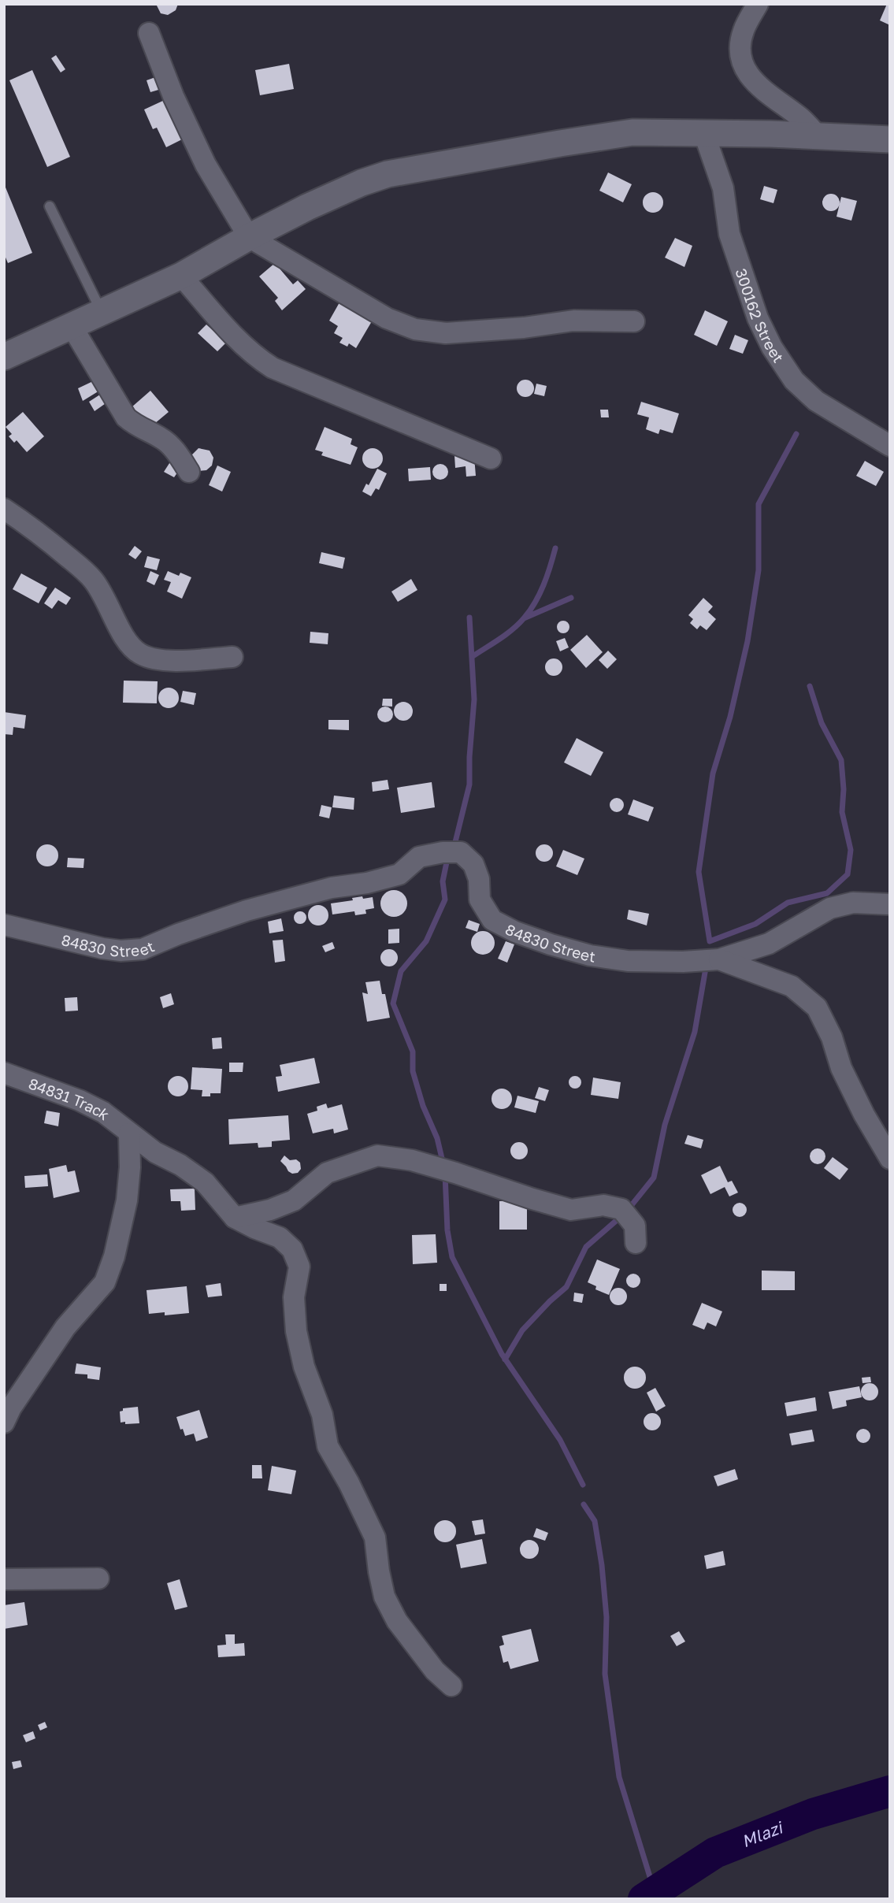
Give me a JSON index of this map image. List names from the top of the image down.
{
  "streets": {
    "street": ["300162 Street", "84830 Street", "84831 Track"]
  },
  "water": ["Mlazi"]
}
